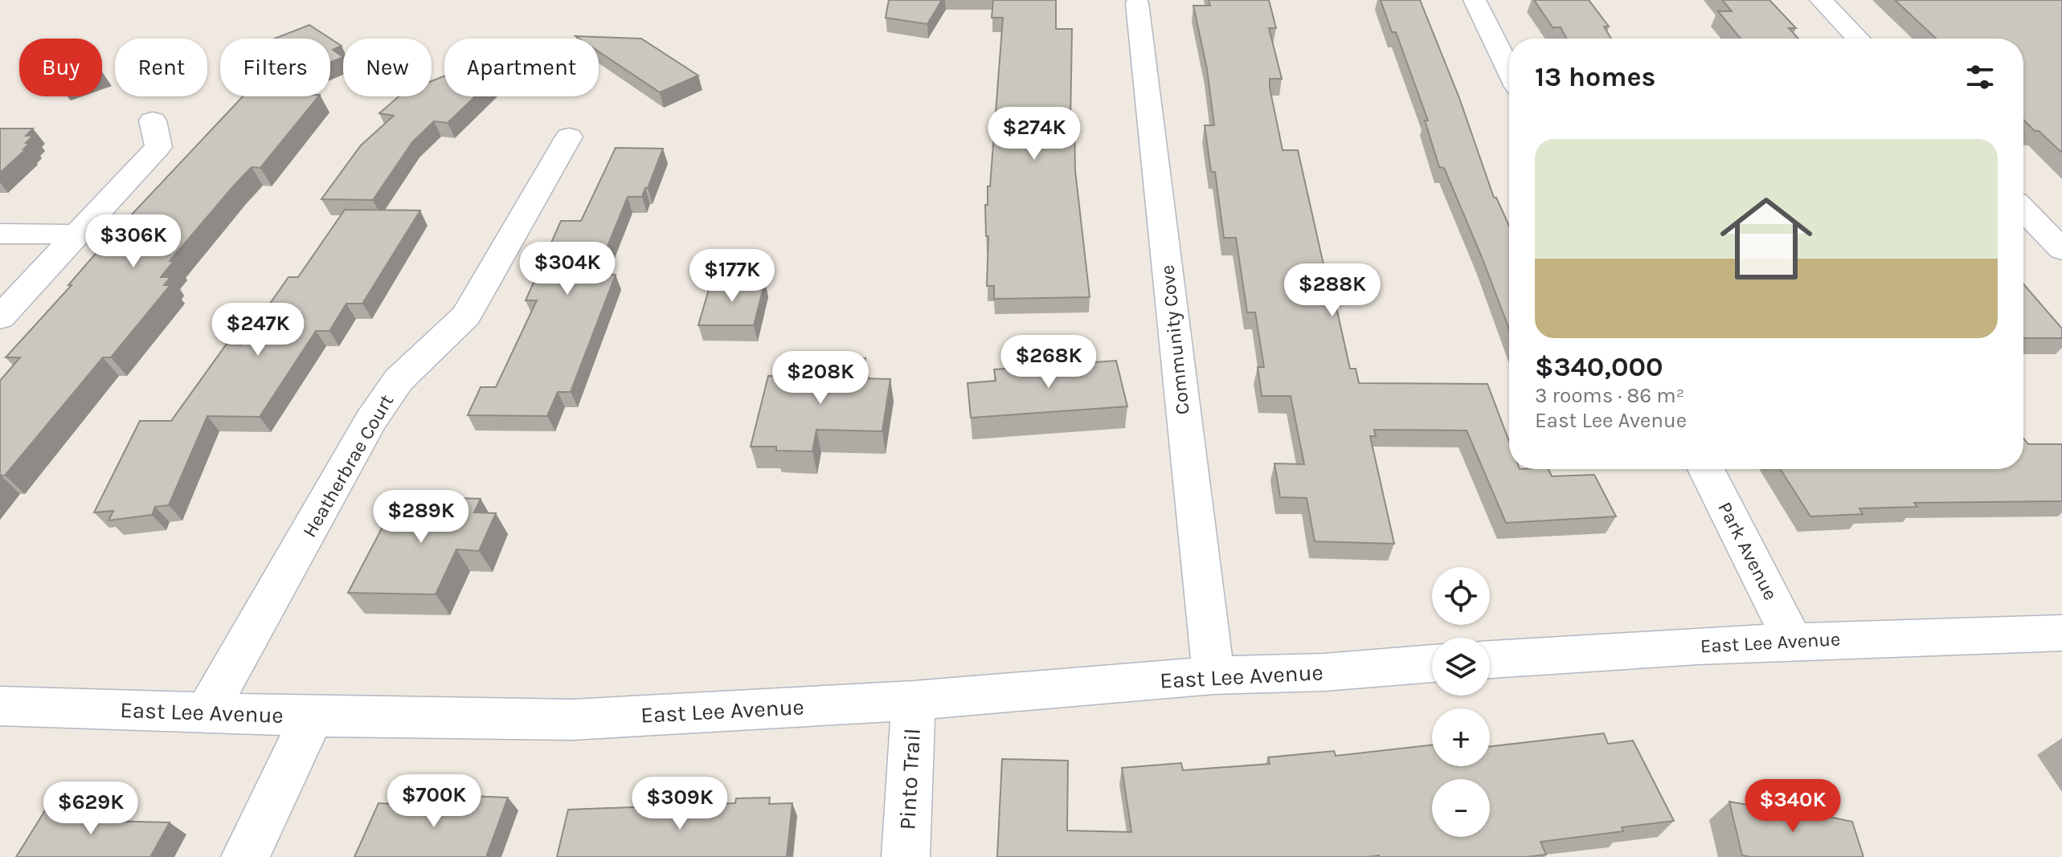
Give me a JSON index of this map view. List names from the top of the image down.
{
  "streets": {
    "street": [
      "Community Cove",
      "Heatherbrae Court",
      "Park Avenue",
      "East Lee Avenue",
      "Pinto Trail"
    ]
  },
  "crossings": [
    ["Community Cove", "East Lee Avenue"],
    ["Heatherbrae Court", "East Lee Avenue"],
    ["Park Avenue", "East Lee Avenue"],
    ["East Lee Avenue", "Pinto Trail"]
  ],
  "page": {
    "chip": [
      "Buy",
      "Rent",
      "Filters",
      "New",
      "Apartment"
    ],
    "heading": "13 homes",
    "price": [
      "$274K",
      "$306K",
      "$304K",
      "$177K",
      "$288K",
      "$247K",
      "$268K",
      "$208K",
      "$289K",
      "$700K",
      "$309K",
      "$340K",
      "$629K"
    ],
    "list": [
      {
        "name": "$340,000",
        "note": "3 rooms · 86 m² · East Lee Avenue"
      }
    ],
    "map_buttons": ["+", "−"]
  }
}
